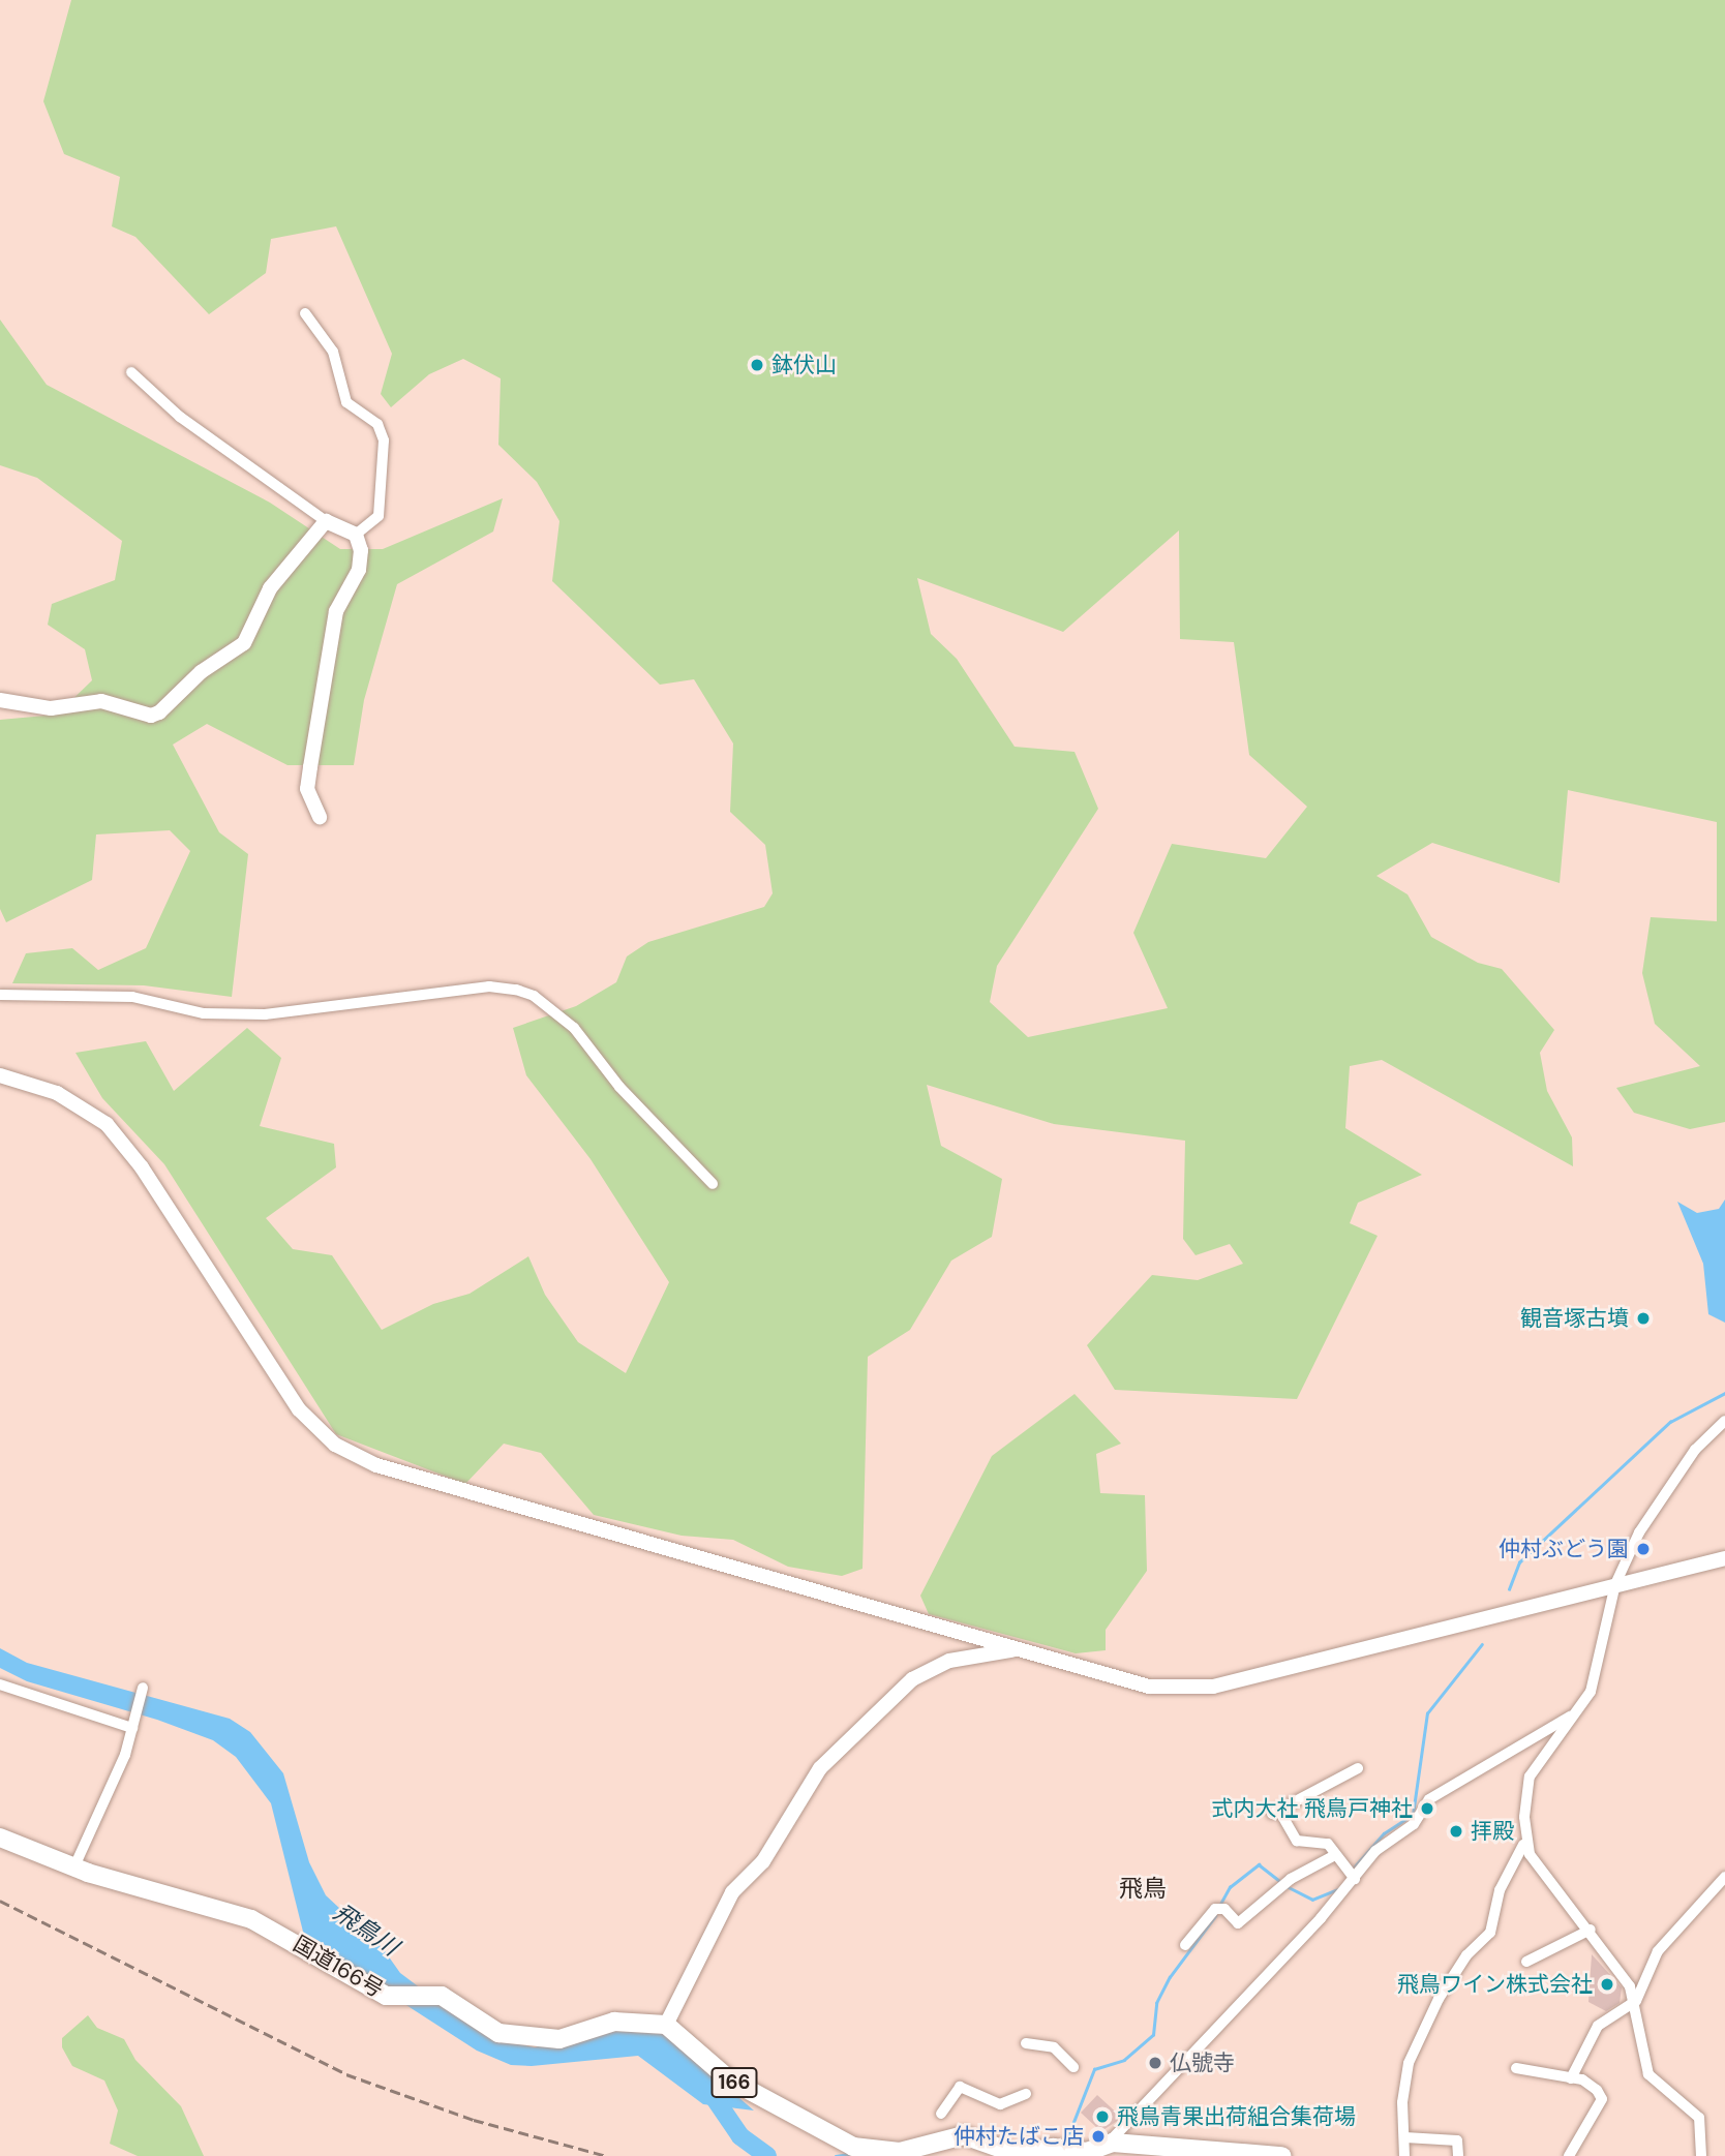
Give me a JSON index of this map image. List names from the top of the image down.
{
  "streets": {
    "highway": ["国道166号", "166"]
  },
  "crossings": [
    ["国道166号", "166"]
  ],
  "districts": ["飛鳥"],
  "water": ["飛鳥川"],
  "places": [
    "鉢伏山",
    "観音塚古墳",
    "仲村ぶどう園",
    "式内大社 飛鳥戸神社",
    "拝殿",
    "飛鳥ワイン株式会社",
    "仏號寺",
    "飛鳥青果出荷組合集荷場",
    "仲村たばこ店"
  ]
}
